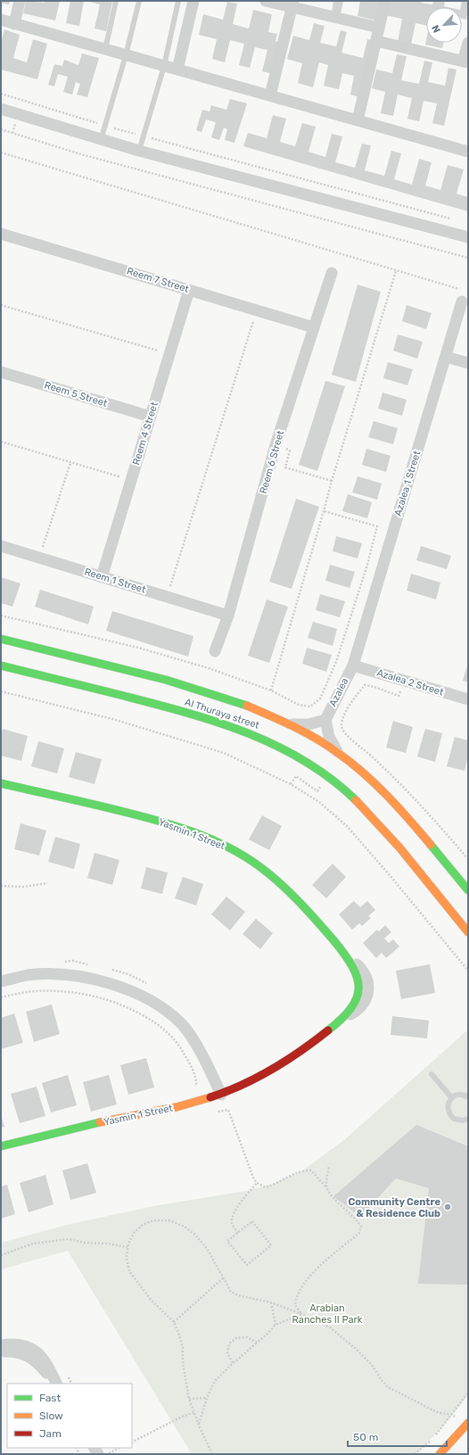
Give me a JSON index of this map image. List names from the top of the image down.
{
  "streets": {
    "street": [
      "Reem 7 Street",
      "Reem 5 Street",
      "Reem 4 Street",
      "Reem 6 Street",
      "Azalea 1 Street",
      "Reem 1 Street",
      "Azalea 2 Street",
      "Azalea",
      "Al Thuraya street",
      "Yasmin 1 Street"
    ]
  },
  "crossings": [
    ["Reem 7 Street", "Reem 4 Street"],
    ["Reem 7 Street", "Reem 6 Street"],
    ["Reem 5 Street", "Reem 4 Street"],
    ["Reem 4 Street", "Reem 1 Street"],
    ["Reem 6 Street", "Reem 1 Street"],
    ["Azalea 1 Street", "Azalea 2 Street"],
    ["Azalea 1 Street", "Azalea"],
    ["Azalea 2 Street", "Azalea"]
  ],
  "parks": ["Arabian Ranches II Park"],
  "places": ["Community Centre & Residence Club"],
  "legend": ["Fast", "Slow", "Jam"],
  "scale_bar": "50 m",
  "north": "bottom left"
}
